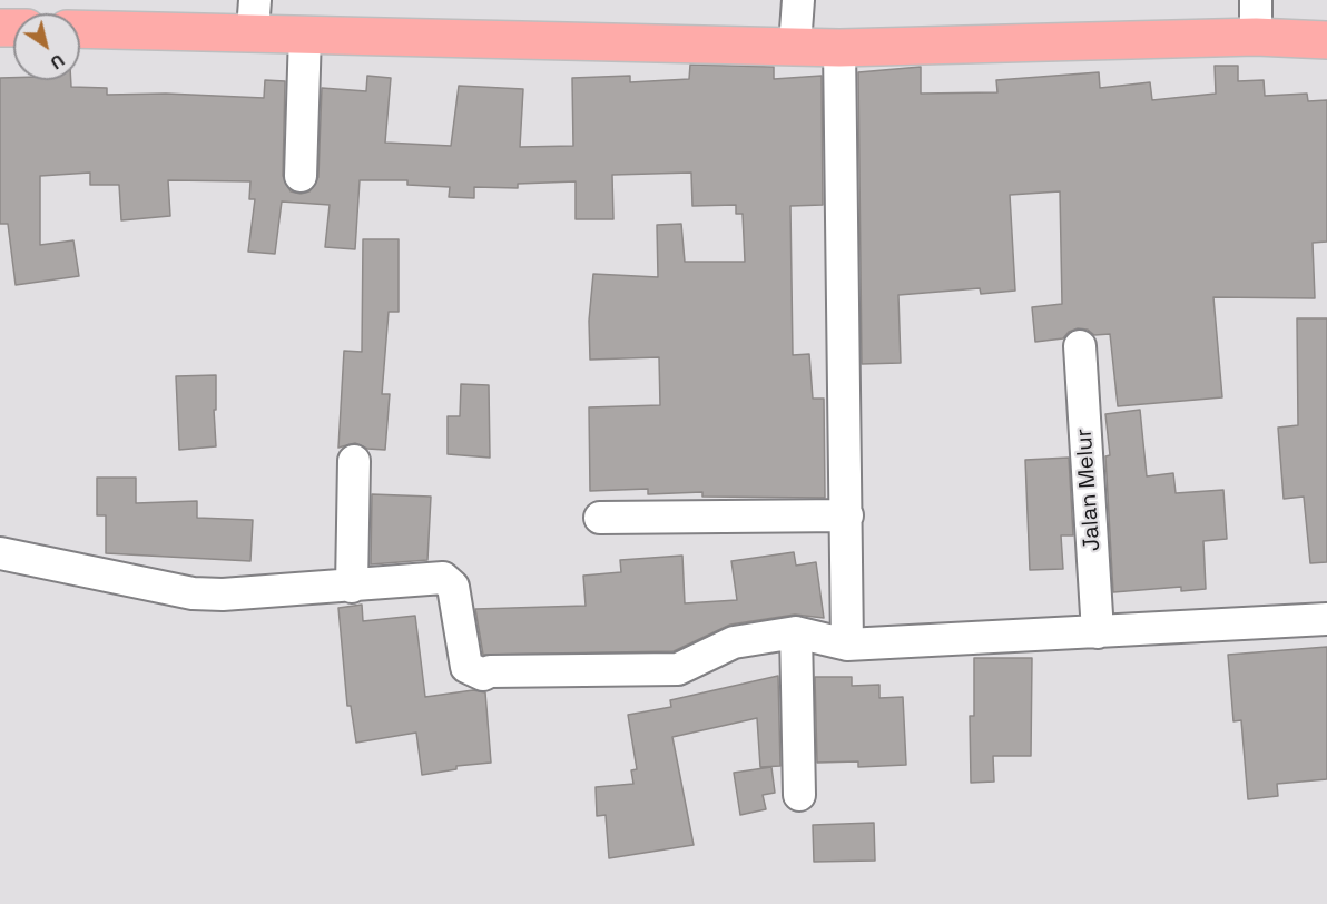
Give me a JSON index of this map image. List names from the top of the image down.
{
  "streets": {
    "street": ["Jalan Melur"]
  },
  "north": "bottom right"
}
